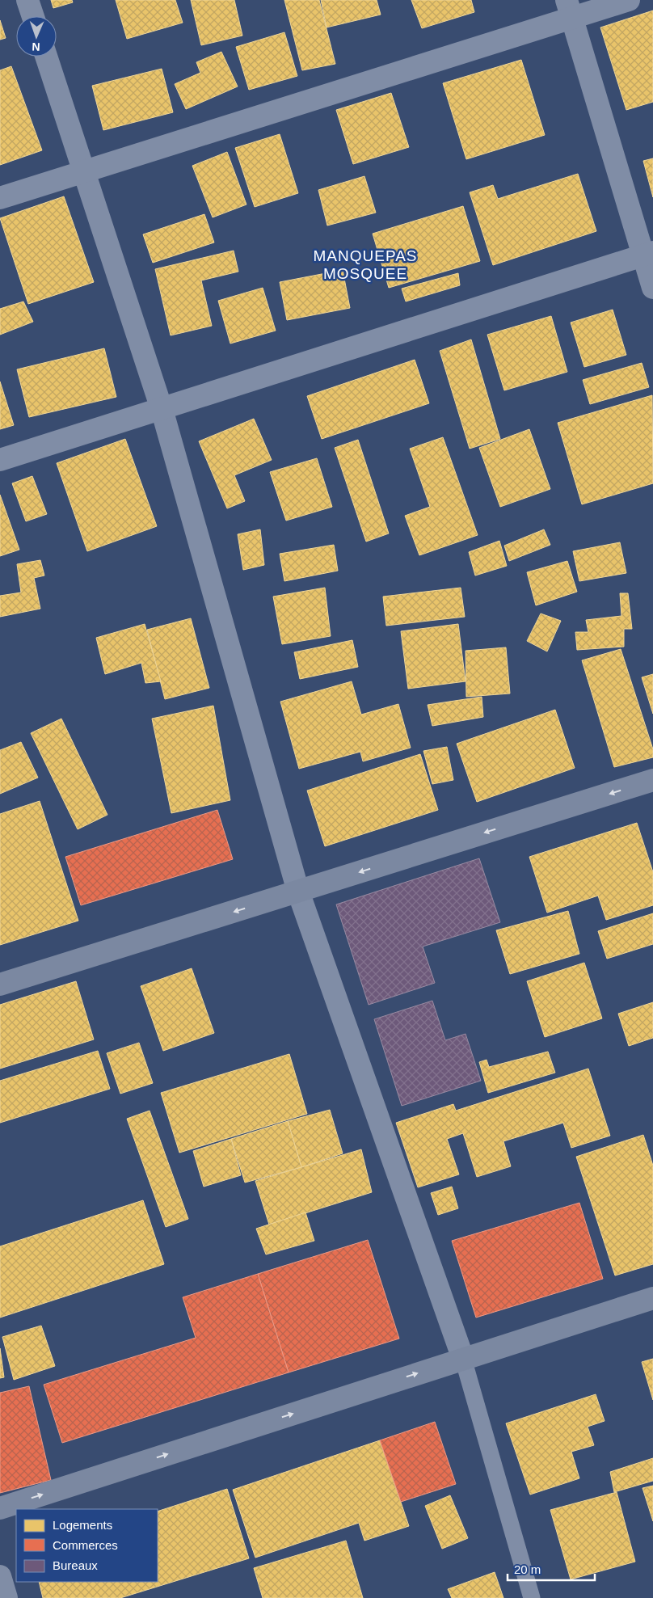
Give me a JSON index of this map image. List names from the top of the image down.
{
  "districts": ["MANQUEPAS MOSQUEE"],
  "legend": ["Logements", "Commerces", "Bureaux"],
  "scale_bar": "20 m",
  "north": "bottom"
}
